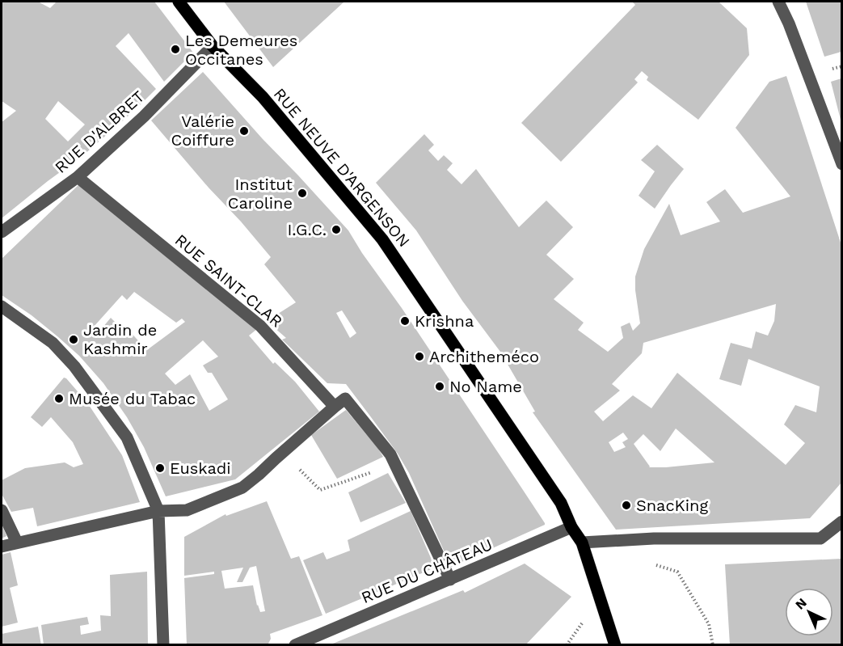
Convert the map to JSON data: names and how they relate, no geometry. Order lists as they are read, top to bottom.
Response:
{
  "streets": {
    "main road": ["RUE NEUVE D'ARGENSON"],
    "street": ["RUE D'ALBRET", "RUE SAINT-CLAR", "RUE DU CHÂTEAU"]
  },
  "crossings": [
    ["RUE D'ALBRET", "RUE NEUVE D'ARGENSON"],
    ["RUE D'ALBRET", "RUE SAINT-CLAR"],
    ["RUE NEUVE D'ARGENSON", "RUE DU CHÂTEAU"]
  ],
  "places": [
    "Les Demeures Occitanes",
    "Valérie Coiffure",
    "Institut Caroline",
    "I.G.C.",
    "Krishna",
    "Jardin de Kashmir",
    "Architheméco",
    "No Name",
    "Musée du Tabac",
    "Euskadi",
    "SnacKing"
  ],
  "north": "top left"
}
